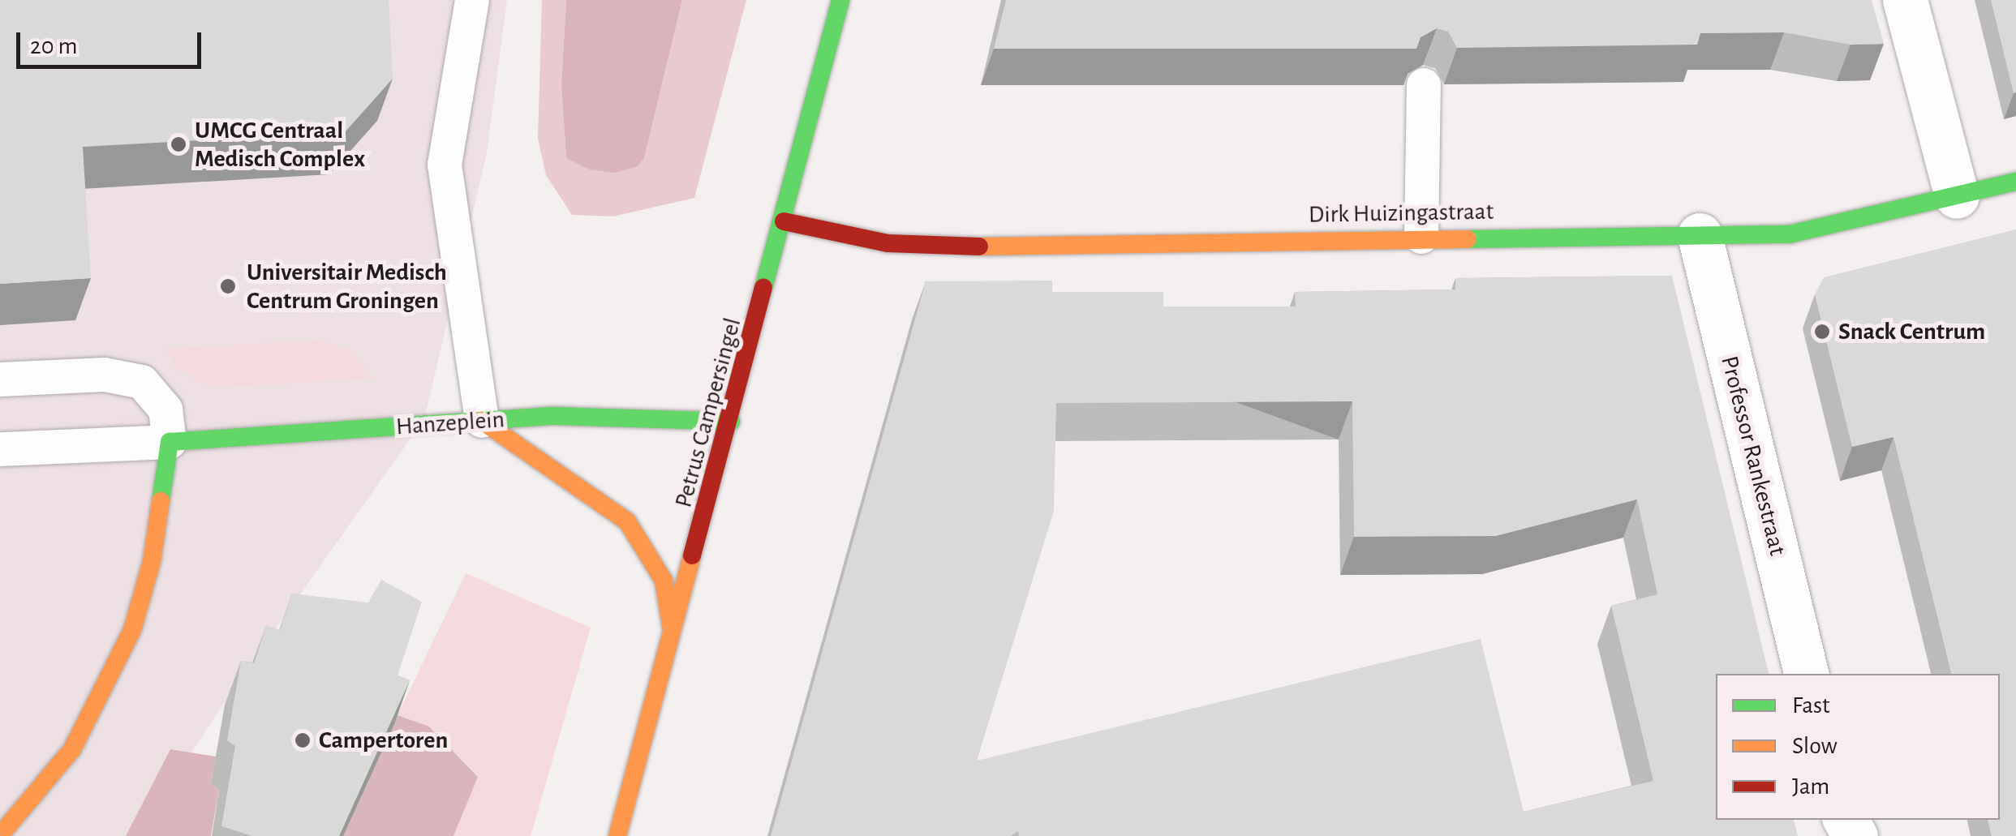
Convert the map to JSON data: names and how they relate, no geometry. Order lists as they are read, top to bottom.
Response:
{
  "streets": {
    "street": [
      "Dirk Huizingastraat",
      "Petrus Campersingel",
      "Hanzeplein",
      "Professor Rankestraat"
    ]
  },
  "crossings": [
    ["Dirk Huizingastraat", "Petrus Campersingel"],
    ["Dirk Huizingastraat", "Professor Rankestraat"],
    ["Petrus Campersingel", "Hanzeplein"]
  ],
  "places": [
    "UMCG Centraal Medisch Complex",
    "Universitair Medisch Centrum Groningen",
    "Snack Centrum",
    "Campertoren"
  ],
  "legend": ["Fast", "Slow", "Jam"],
  "scale_bar": "20 m"
}
